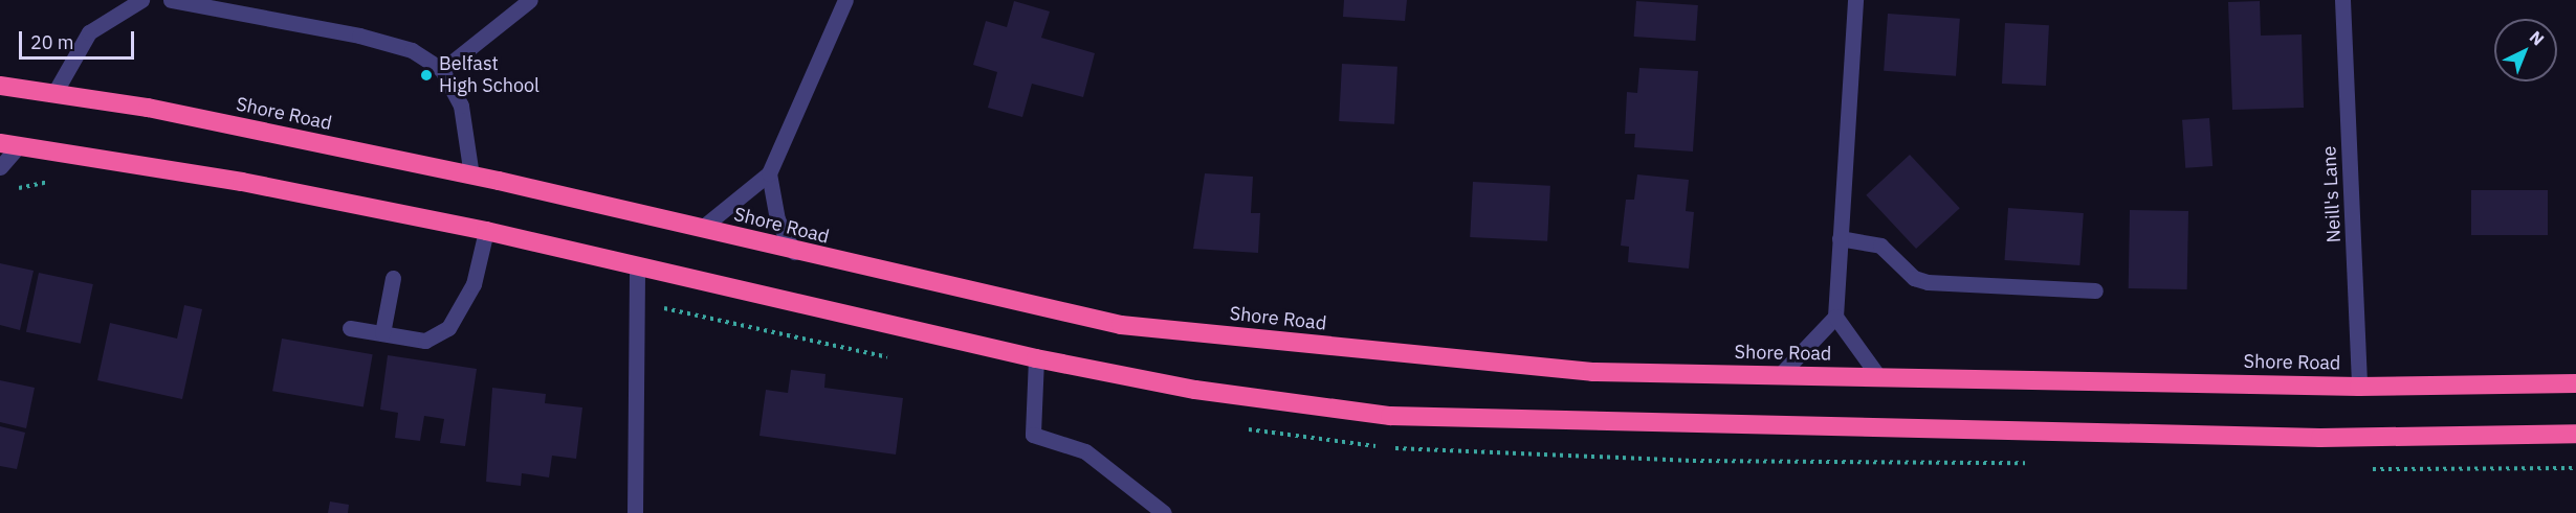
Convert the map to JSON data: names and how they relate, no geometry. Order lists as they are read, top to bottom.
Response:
{
  "streets": {
    "highway": ["Shore Road"],
    "street": ["Neill's Lane"]
  },
  "crossings": [
    ["Shore Road", "Neill's Lane"]
  ],
  "places": ["Belfast High School"],
  "scale_bar": "20 m",
  "north": "top right"
}
